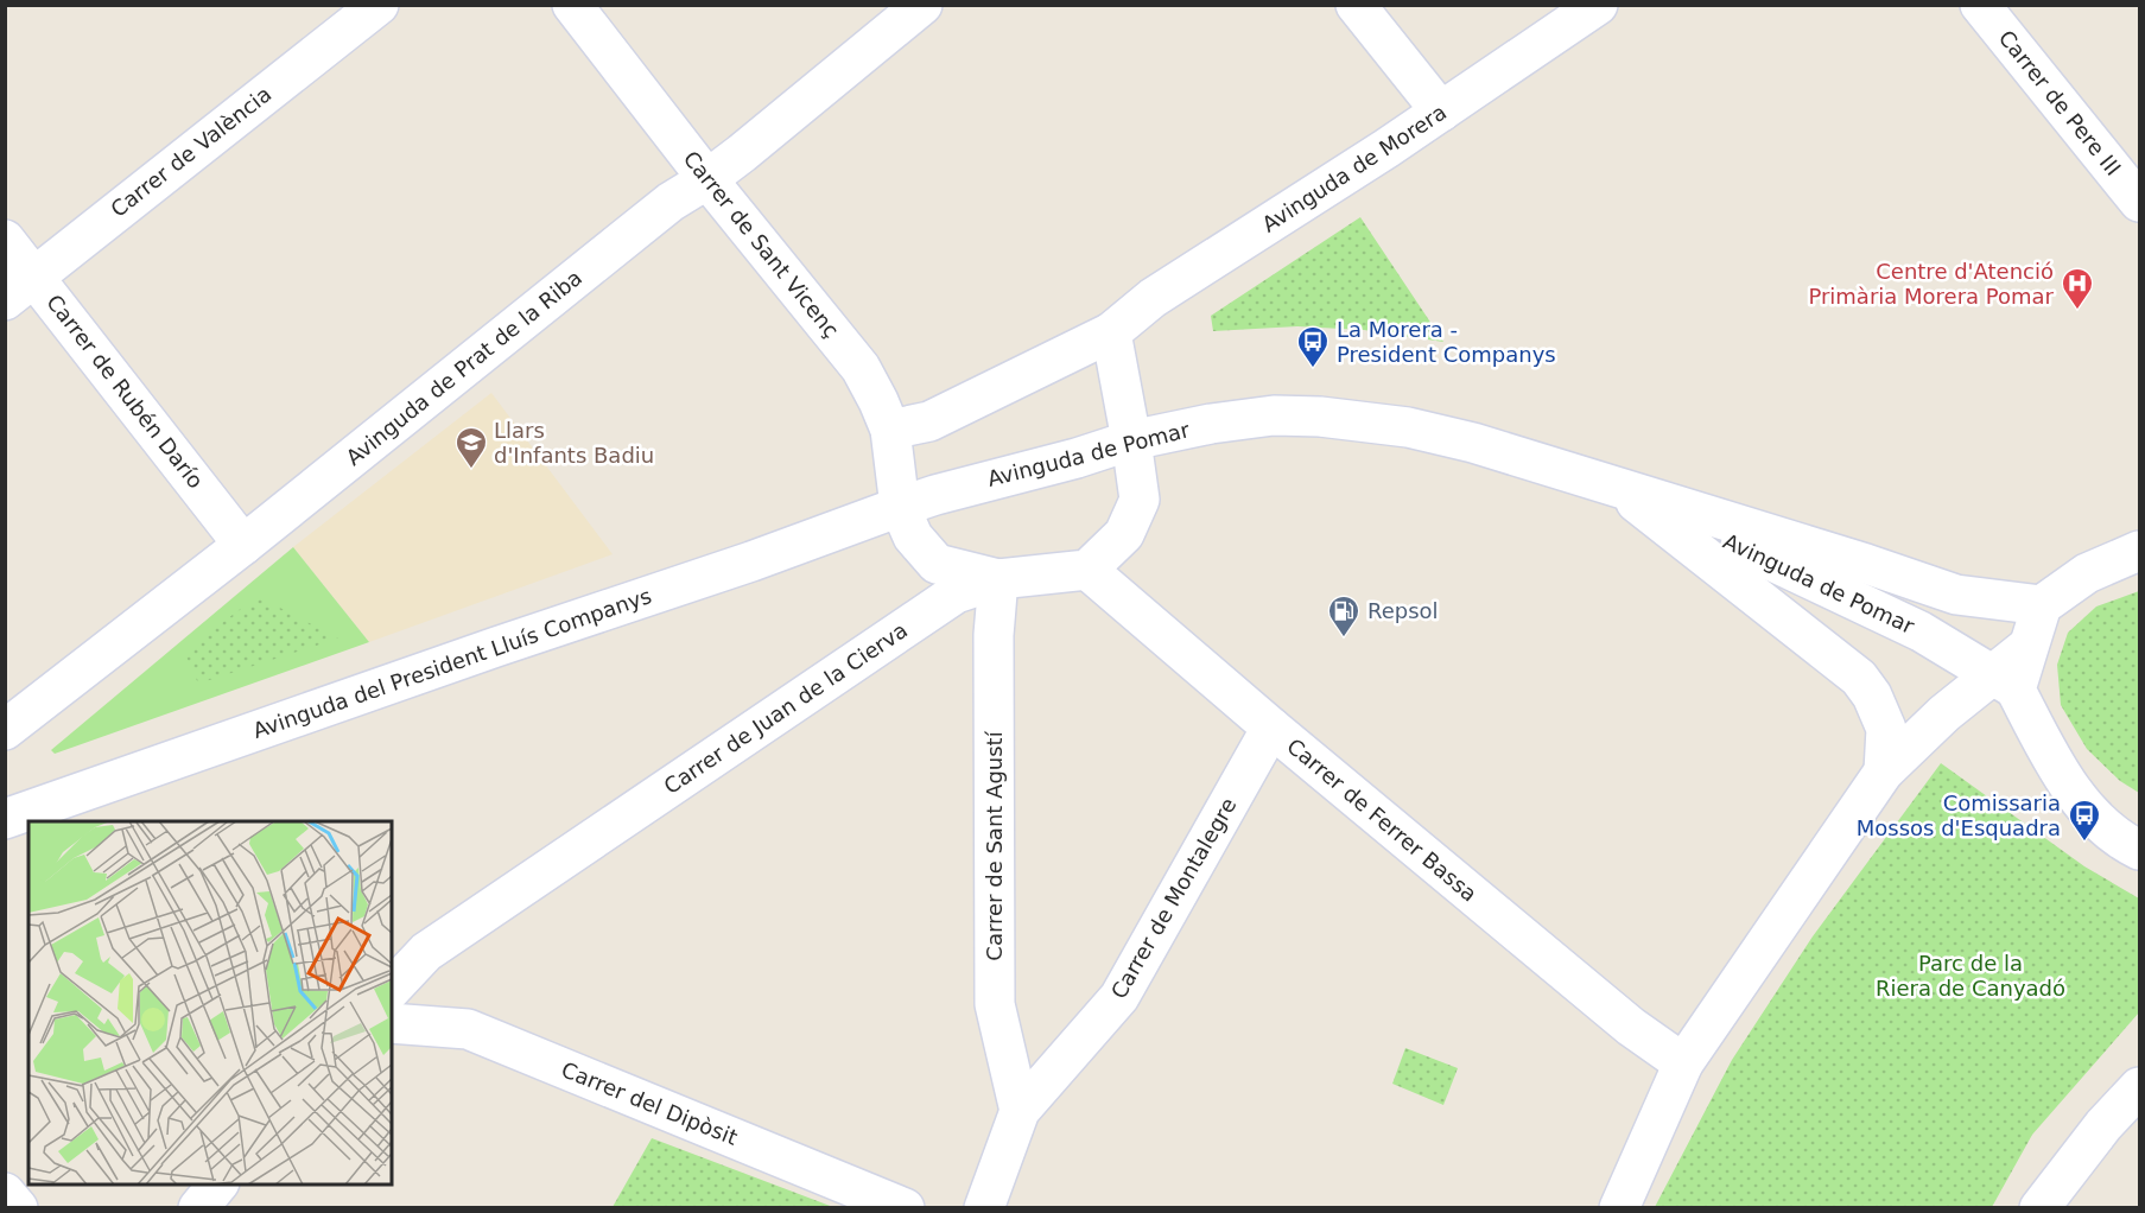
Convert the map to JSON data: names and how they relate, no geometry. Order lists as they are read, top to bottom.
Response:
{
  "streets": {
    "street": [
      "Carrer de Pere III",
      "Carrer de València",
      "Avinguda de Morera",
      "Carrer de Sant Vicenç",
      "Avinguda de Prat de la Riba",
      "Carrer de Rubén Darío",
      "Avinguda de Pomar",
      "Avinguda del President Lluís Companys",
      "Carrer de Juan de la Cierva",
      "Carrer de Ferrer Bassa",
      "Carrer de Sant Agustí",
      "Carrer de Montalegre",
      "Carrer del Dipòsit"
    ]
  },
  "crossings": [
    ["Carrer de València", "Carrer de Rubén Darío"],
    ["Avinguda de Morera", "Carrer de Sant Vicenç"],
    ["Carrer de Sant Vicenç", "Avinguda de Prat de la Riba"],
    ["Carrer de Sant Vicenç", "Avinguda de Pomar"],
    ["Carrer de Sant Vicenç", "Avinguda del President Lluís Companys"],
    ["Avinguda de Prat de la Riba", "Carrer de Rubén Darío"],
    ["Avinguda de Pomar", "Avinguda del President Lluís Companys"],
    ["Carrer de Juan de la Cierva", "Carrer de Ferrer Bassa"],
    ["Carrer de Juan de la Cierva", "Carrer de Sant Agustí"],
    ["Carrer de Ferrer Bassa", "Carrer de Montalegre"],
    ["Carrer de Sant Agustí", "Carrer de Montalegre"]
  ],
  "parks": ["Parc de la Riera de Canyadó"],
  "places": {
    "hospital": ["Centre d'Atenció Primària Morera Pomar"],
    "bus stop": ["La Morera - President Companys", "Comissaria Mossos d'Esquadra"],
    "school or university": ["Llars d'Infants Badiu"],
    "fuel station": ["Repsol"]
  }
}
